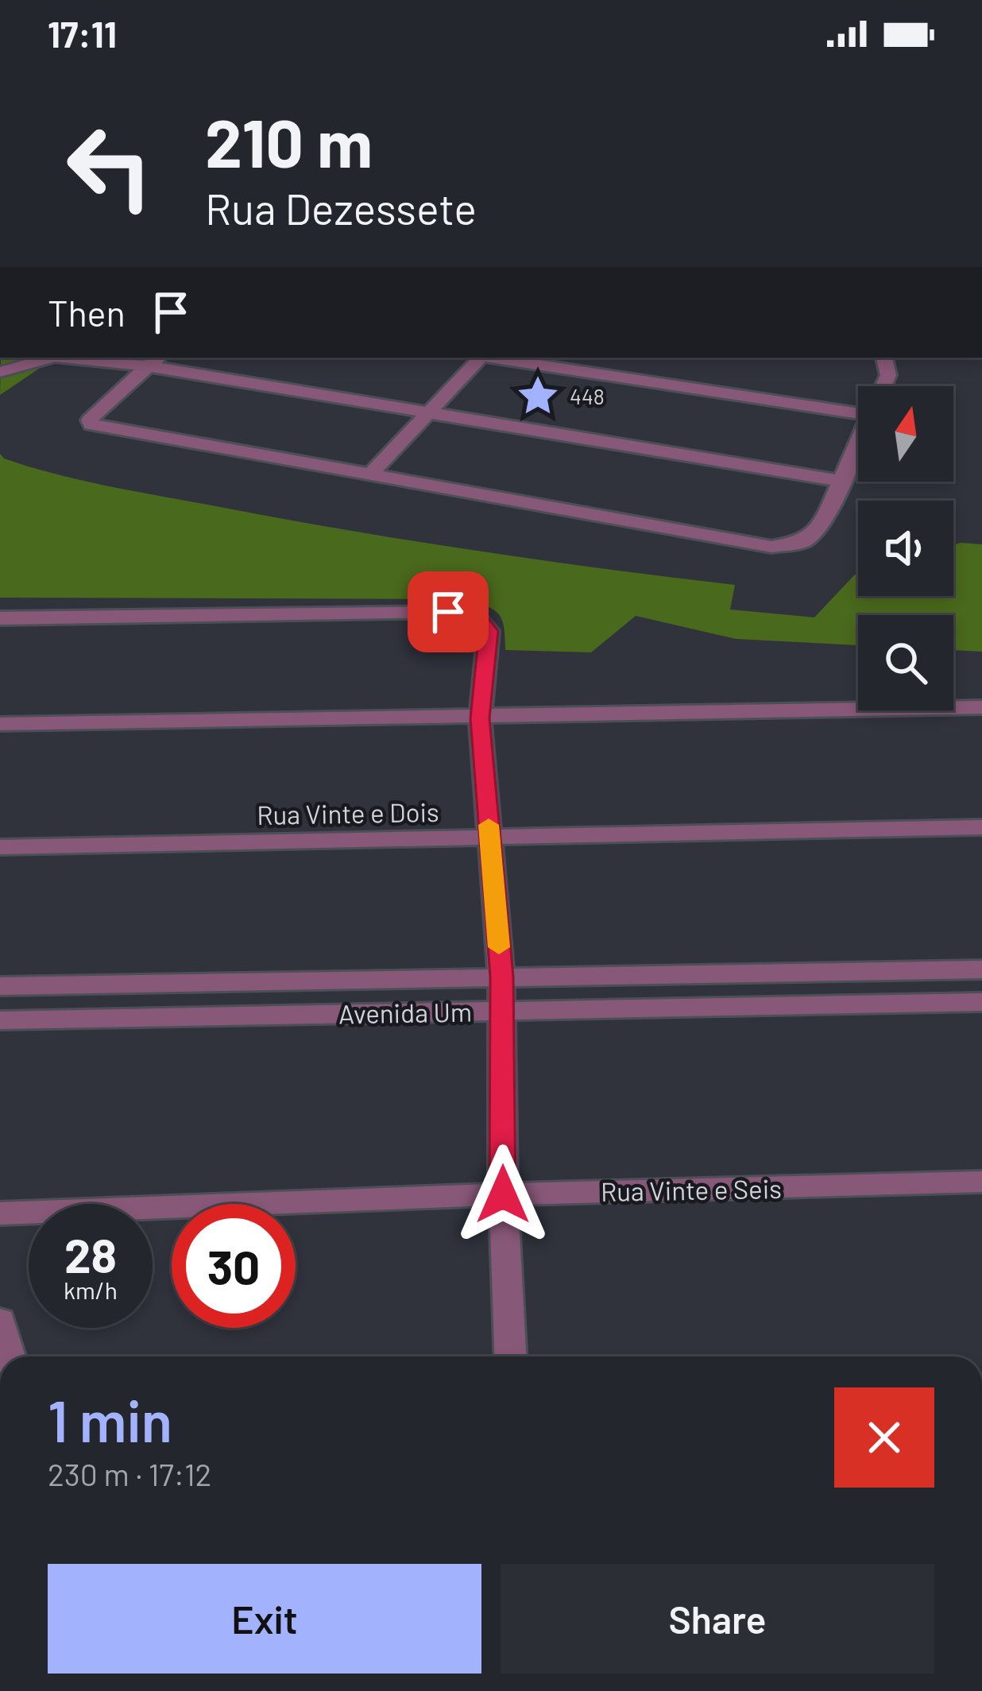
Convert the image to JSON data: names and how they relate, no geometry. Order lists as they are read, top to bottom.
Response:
{
  "streets": {
    "street": ["Rua Vinte e Dois", "Avenida Um", "Rua Vinte e Seis"]
  },
  "places": {
    "place": ["448"]
  },
  "north": "top",
  "page": {
    "status": "17:11",
    "turn": ["210 m", "Rua Dezessete"],
    "then": "Then",
    "speed": "28 km/h",
    "limit": "30",
    "heading": ["1 min", "230 m · 17:12"],
    "buttons": ["Exit", "Share"]
  }
}
